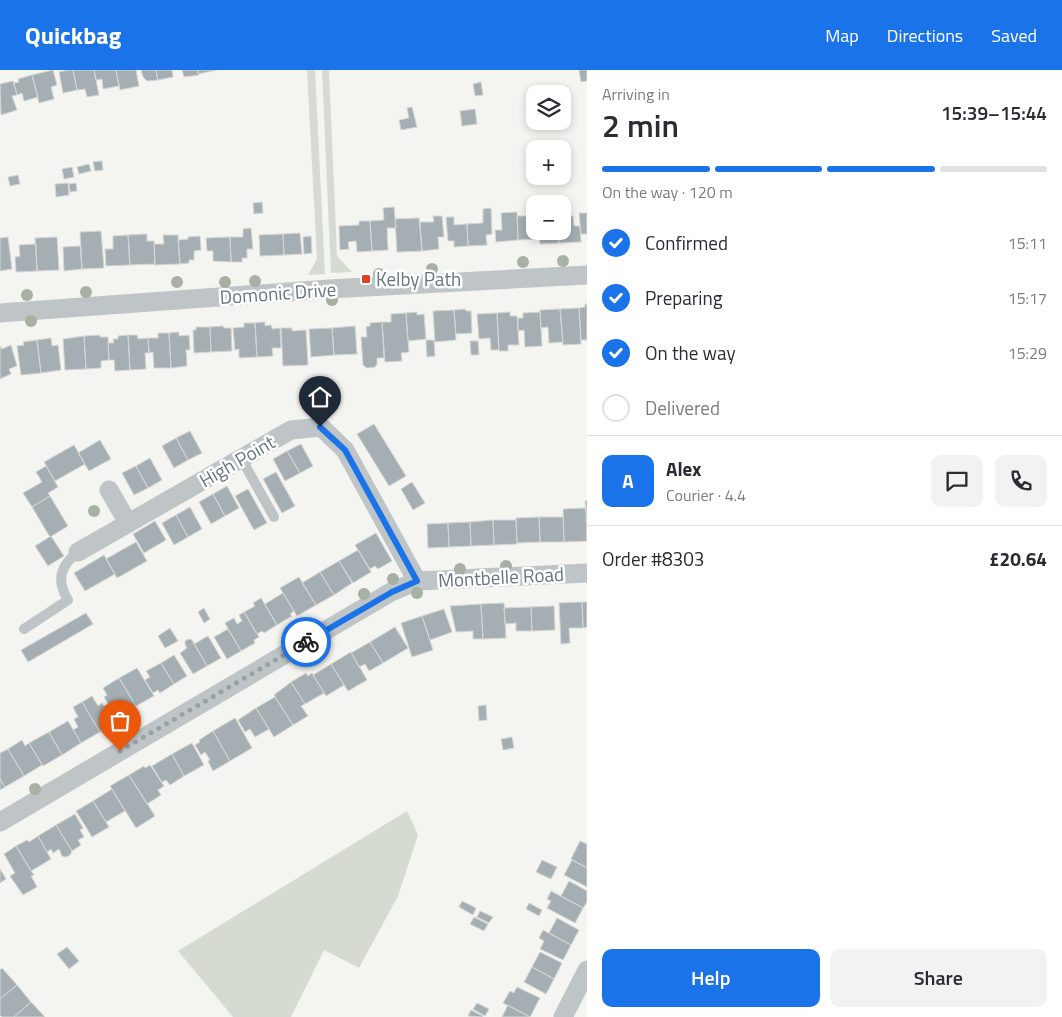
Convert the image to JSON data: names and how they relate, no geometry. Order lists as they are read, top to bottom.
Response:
{
  "streets": {
    "street": ["Domonic Drive", "High Point", "Montbelle Road"]
  },
  "crossings": [
    ["High Point", "Montbelle Road"]
  ],
  "places": {
    "transit": ["Kelby Path"]
  },
  "page": {
    "header": "Quickbag",
    "nav": ["Map", "Directions", "Saved"],
    "heading": ["2 min", "Arriving in", "15:39–15:44"],
    "panel": [
      "Alex",
      "Courier · 4.4",
      "Order #8303",
      "£20.64"
    ],
    "map_buttons": ["+", "−"],
    "bar": "On the way · 120 m",
    "list": [
      ["Confirmed", "15:11"],
      ["Preparing", "15:17"],
      ["On the way", "15:29"],
      "Delivered"
    ],
    "round": "A",
    "buttons": ["Help", "Share"]
  }
}
